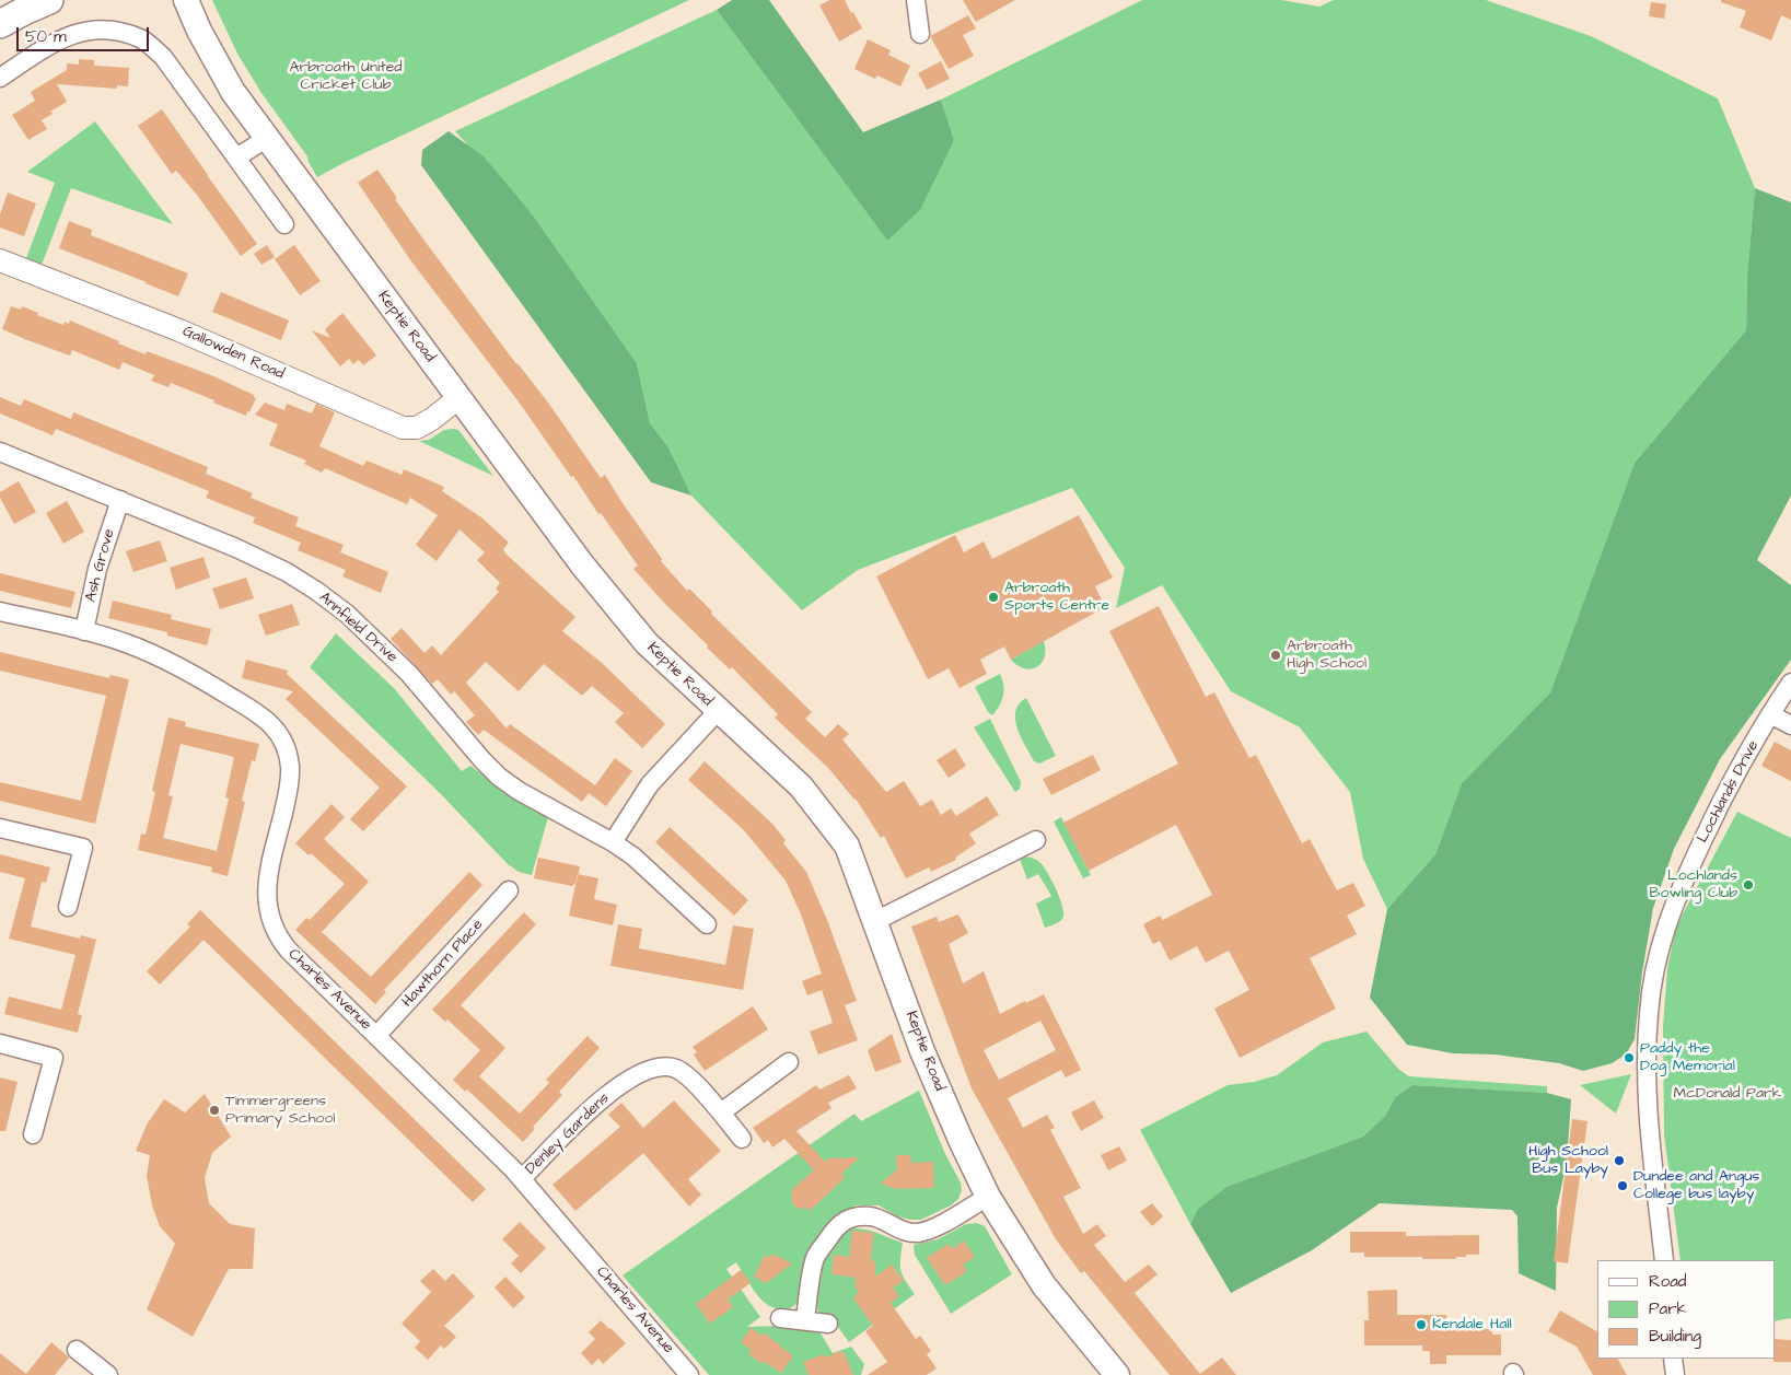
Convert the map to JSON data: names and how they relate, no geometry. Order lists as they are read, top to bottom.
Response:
{
  "streets": {
    "main road": ["Keptie Road"],
    "street": [
      "Gallowden Road",
      "Ash Grove",
      "Annfield Drive",
      "Lochlands Drive",
      "Hawthorn Place",
      "Charles Avenue",
      "Denley Gardens"
    ]
  },
  "crossings": [
    ["Keptie Road", "Gallowden Road"],
    ["Ash Grove", "Annfield Drive"],
    ["Ash Grove", "Charles Avenue"],
    ["Hawthorn Place", "Charles Avenue"],
    ["Charles Avenue", "Denley Gardens"]
  ],
  "parks": ["Arbroath United Cricket Club", "McDonald Park"],
  "places": [
    "Arbroath Sports Centre",
    "Arbroath High School",
    "Lochlands Bowling Club",
    "Paddy the Dog Memorial",
    "Timmergreens Primary School",
    "High School Bus Layby",
    "Dundee and Angus College bus layby",
    "Kendale Hall"
  ],
  "legend": ["Road", "Park", "Building"],
  "scale_bar": "50 m"
}
